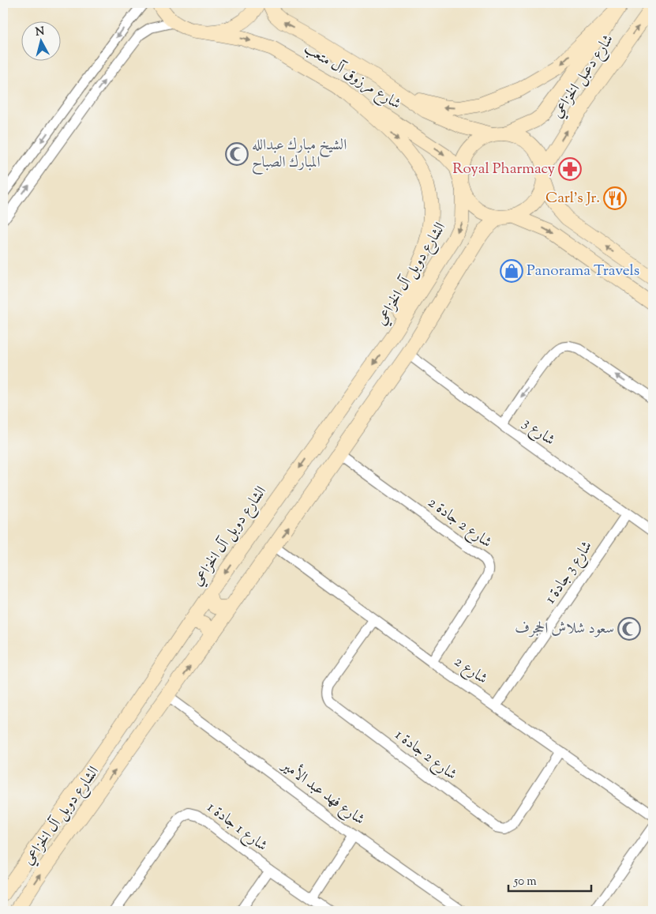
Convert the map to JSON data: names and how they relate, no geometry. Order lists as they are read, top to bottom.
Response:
{
  "streets": {
    "main road": ["شارع مرزوق آل متعب", "شارع دعبل الخزاعي", "الشارع دوبل آل الخزاعي"],
    "street": [
      "شارع 3",
      "شارع 2 جادة 2",
      "شارع 3 جادة 1",
      "شارع 2",
      "شارع 2 جادة 1",
      "شارع فهد عبد الأمير",
      "شارع 1 جادة 1"
    ]
  },
  "crossings": [
    ["شارع مرزوق آل متعب", "شارع دعبل الخزاعي"],
    ["شارع مرزوق آل متعب", "الشارع دوبل آل الخزاعي"],
    ["شارع دعبل الخزاعي", "الشارع دوبل آل الخزاعي"],
    ["الشارع دوبل آل الخزاعي", "شارع 3"],
    ["الشارع دوبل آل الخزاعي", "شارع 2 جادة 2"],
    ["الشارع دوبل آل الخزاعي", "شارع 2"],
    ["الشارع دوبل آل الخزاعي", "شارع فهد عبد الأمير"],
    ["شارع 3", "شارع 3 جادة 1"],
    ["شارع 2 جادة 2", "شارع 2"],
    ["شارع 3 جادة 1", "شارع 2"],
    ["شارع 2", "شارع 2 جادة 1"]
  ],
  "places": {
    "mosque": ["الشيخ مبارك عبدالله المبارك الصباح", "سعود شلاش الحجرف"],
    "pharmacy": ["Royal Pharmacy"],
    "restaurant": ["Carl's Jr."],
    "shop": ["Panorama Travels"]
  },
  "scale_bar": "50 m",
  "north": "top"
}
